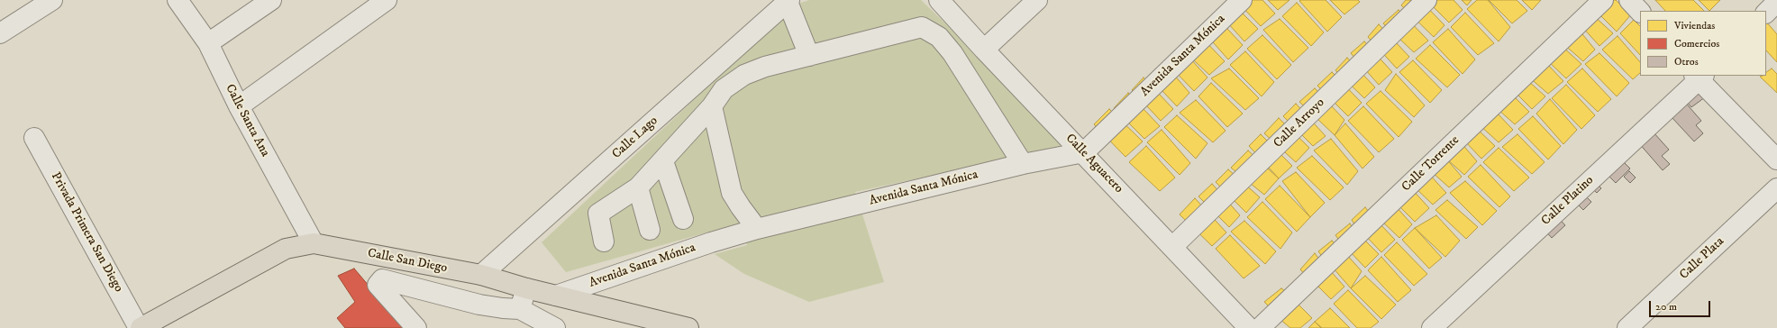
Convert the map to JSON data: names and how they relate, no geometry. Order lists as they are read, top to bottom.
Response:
{
  "streets": {
    "main road": ["Calle San Diego"],
    "street": [
      "Avenida Santa Mónica",
      "Calle Santa Ana",
      "Calle Arroyo",
      "Calle Lago",
      "Calle Aguacero",
      "Calle Torrente",
      "Calle Platino",
      "Privada Primera San Diego",
      "Calle Plata"
    ]
  },
  "crossings": [
    ["Avenida Santa Mónica", "Calle Aguacero"],
    ["Avenida Santa Mónica", "Calle San Diego"],
    ["Calle Santa Ana", "Calle San Diego"],
    ["Calle Arroyo", "Calle Aguacero"],
    ["Calle Lago", "Calle San Diego"],
    ["Privada Primera San Diego", "Calle San Diego"]
  ],
  "legend": ["Viviendas", "Comercios", "Otros"],
  "scale_bar": "20 m"
}
